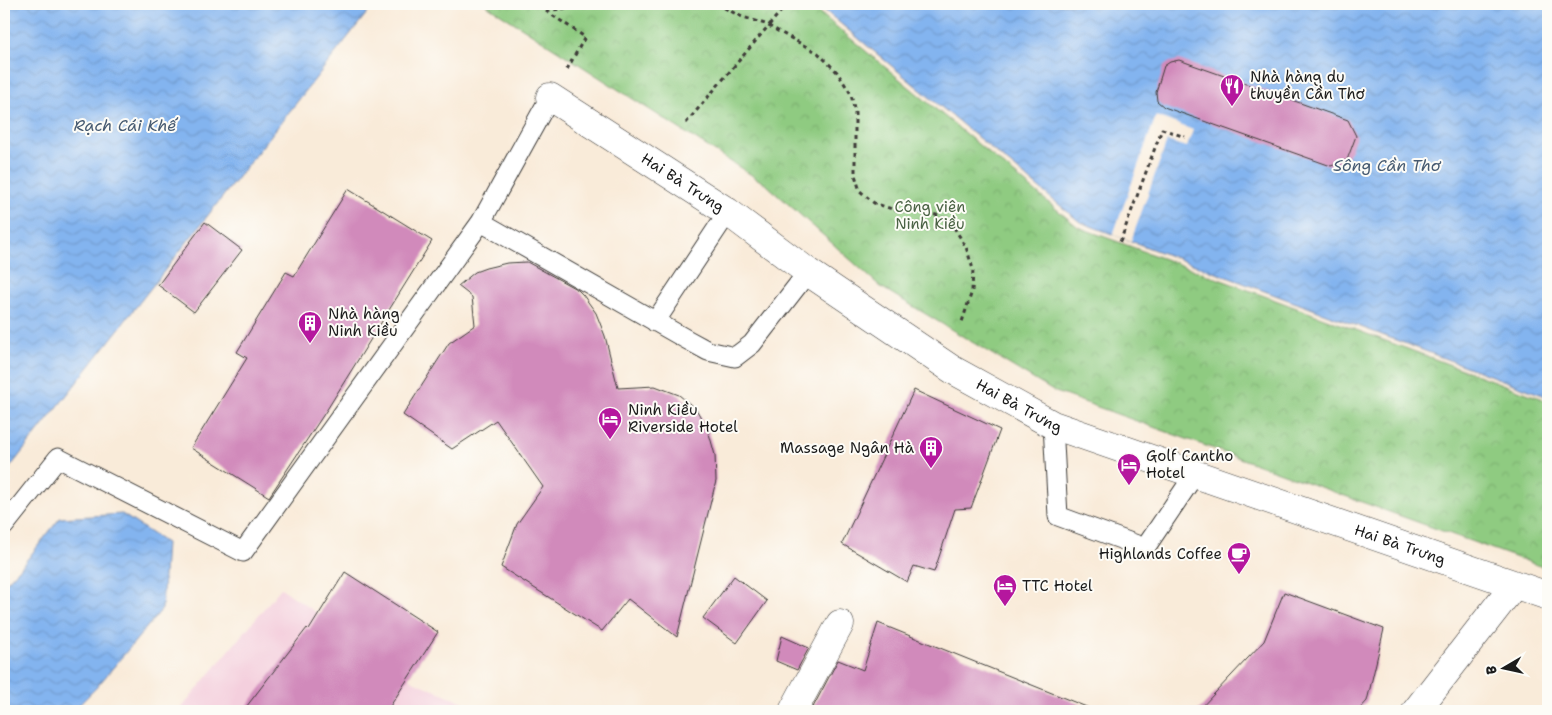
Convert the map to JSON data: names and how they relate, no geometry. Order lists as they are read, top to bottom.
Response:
{
  "streets": {
    "street": ["Hai Bà Trưng"]
  },
  "water": ["Rạch Cái Khế", "Sông Cần Thơ"],
  "parks": ["Công viên Ninh Kiều"],
  "places": {
    "restaurant": ["Nhà hàng du thuyền Cần Thơ"],
    "building": ["Nhà hàng Ninh Kiều", "Massage Ngân Hà"],
    "hotel": ["Ninh Kiều Riverside Hotel", "Golf Cantho Hotel", "TTC Hotel"],
    "cafe": ["Highlands Coffee"]
  },
  "north": "left"
}
